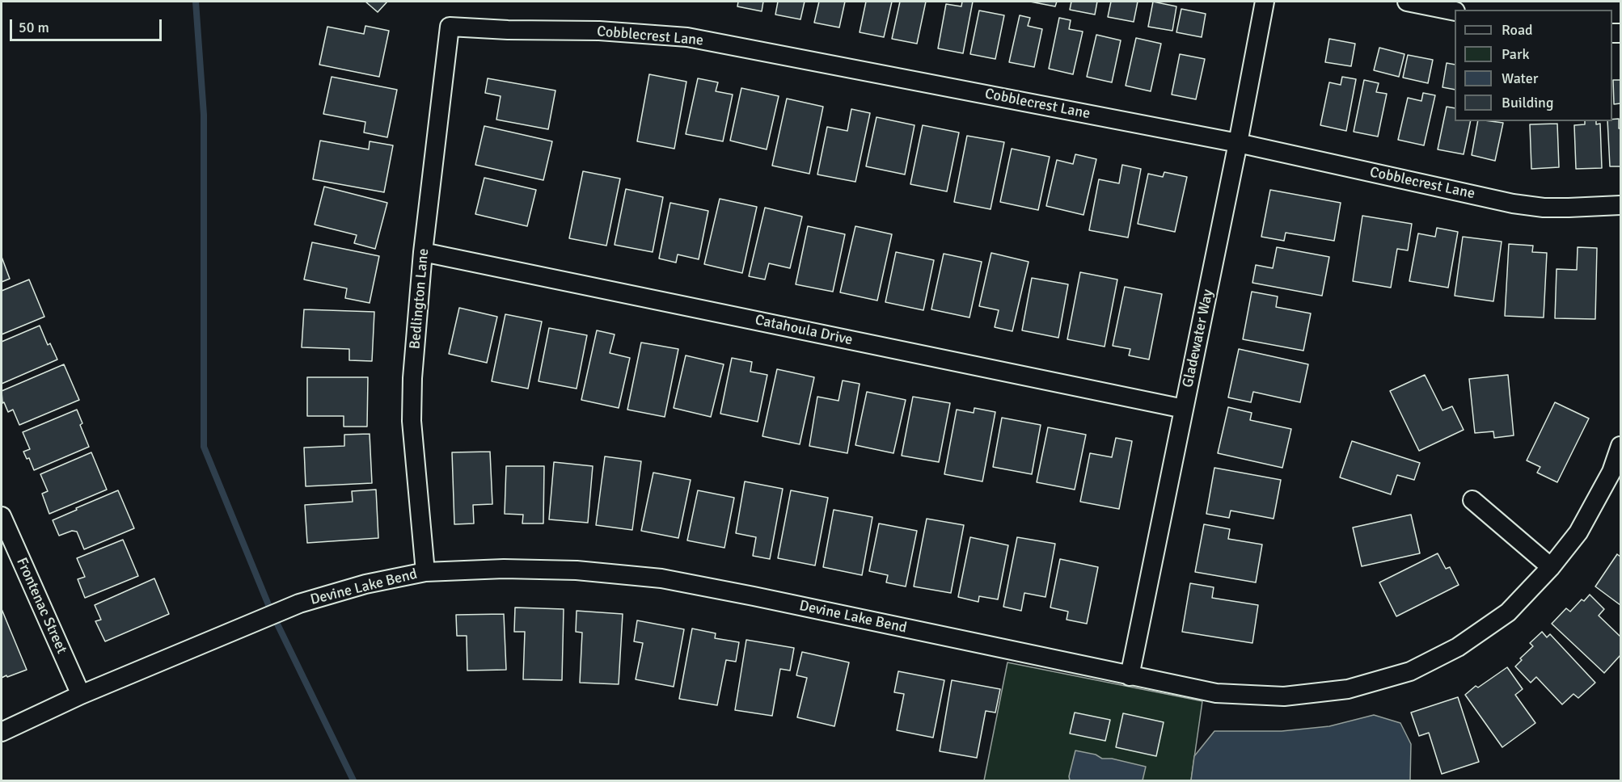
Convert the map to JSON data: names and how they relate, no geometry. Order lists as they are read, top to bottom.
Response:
{
  "streets": {
    "street": [
      "Cobblecrest Lane",
      "Bedlington Lane",
      "Catahoula Drive",
      "Gladewater Way",
      "Devine Lake Bend",
      "Frontenac Street"
    ]
  },
  "crossings": [
    ["Cobblecrest Lane", "Bedlington Lane"],
    ["Cobblecrest Lane", "Gladewater Way"],
    ["Bedlington Lane", "Catahoula Drive"],
    ["Bedlington Lane", "Devine Lake Bend"],
    ["Catahoula Drive", "Gladewater Way"],
    ["Gladewater Way", "Devine Lake Bend"],
    ["Devine Lake Bend", "Frontenac Street"]
  ],
  "legend": [
    "Road",
    "Park",
    "Water",
    "Building"
  ],
  "scale_bar": "50 m"
}
